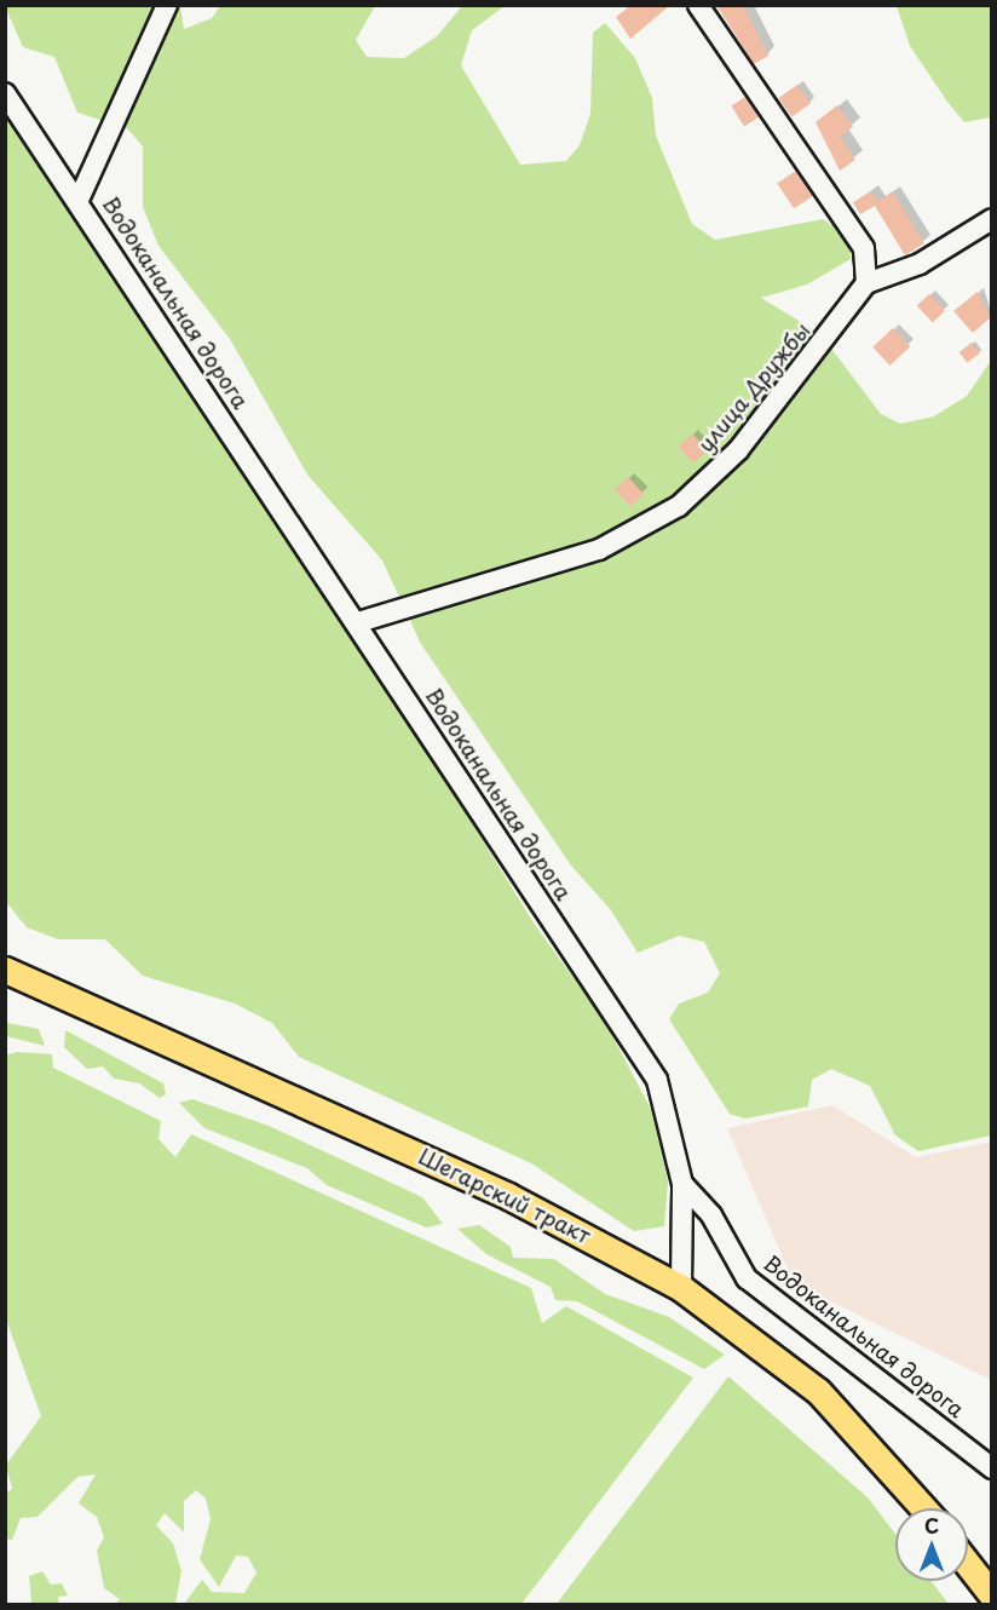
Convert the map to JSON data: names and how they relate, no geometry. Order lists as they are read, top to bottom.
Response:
{
  "streets": {
    "main road": ["Шегарский тракт"],
    "street": ["Водоканальная дорога", "улица Дружбы"]
  },
  "crossings": [
    ["Водоканальная дорога", "улица Дружбы"]
  ],
  "north": "top"
}
